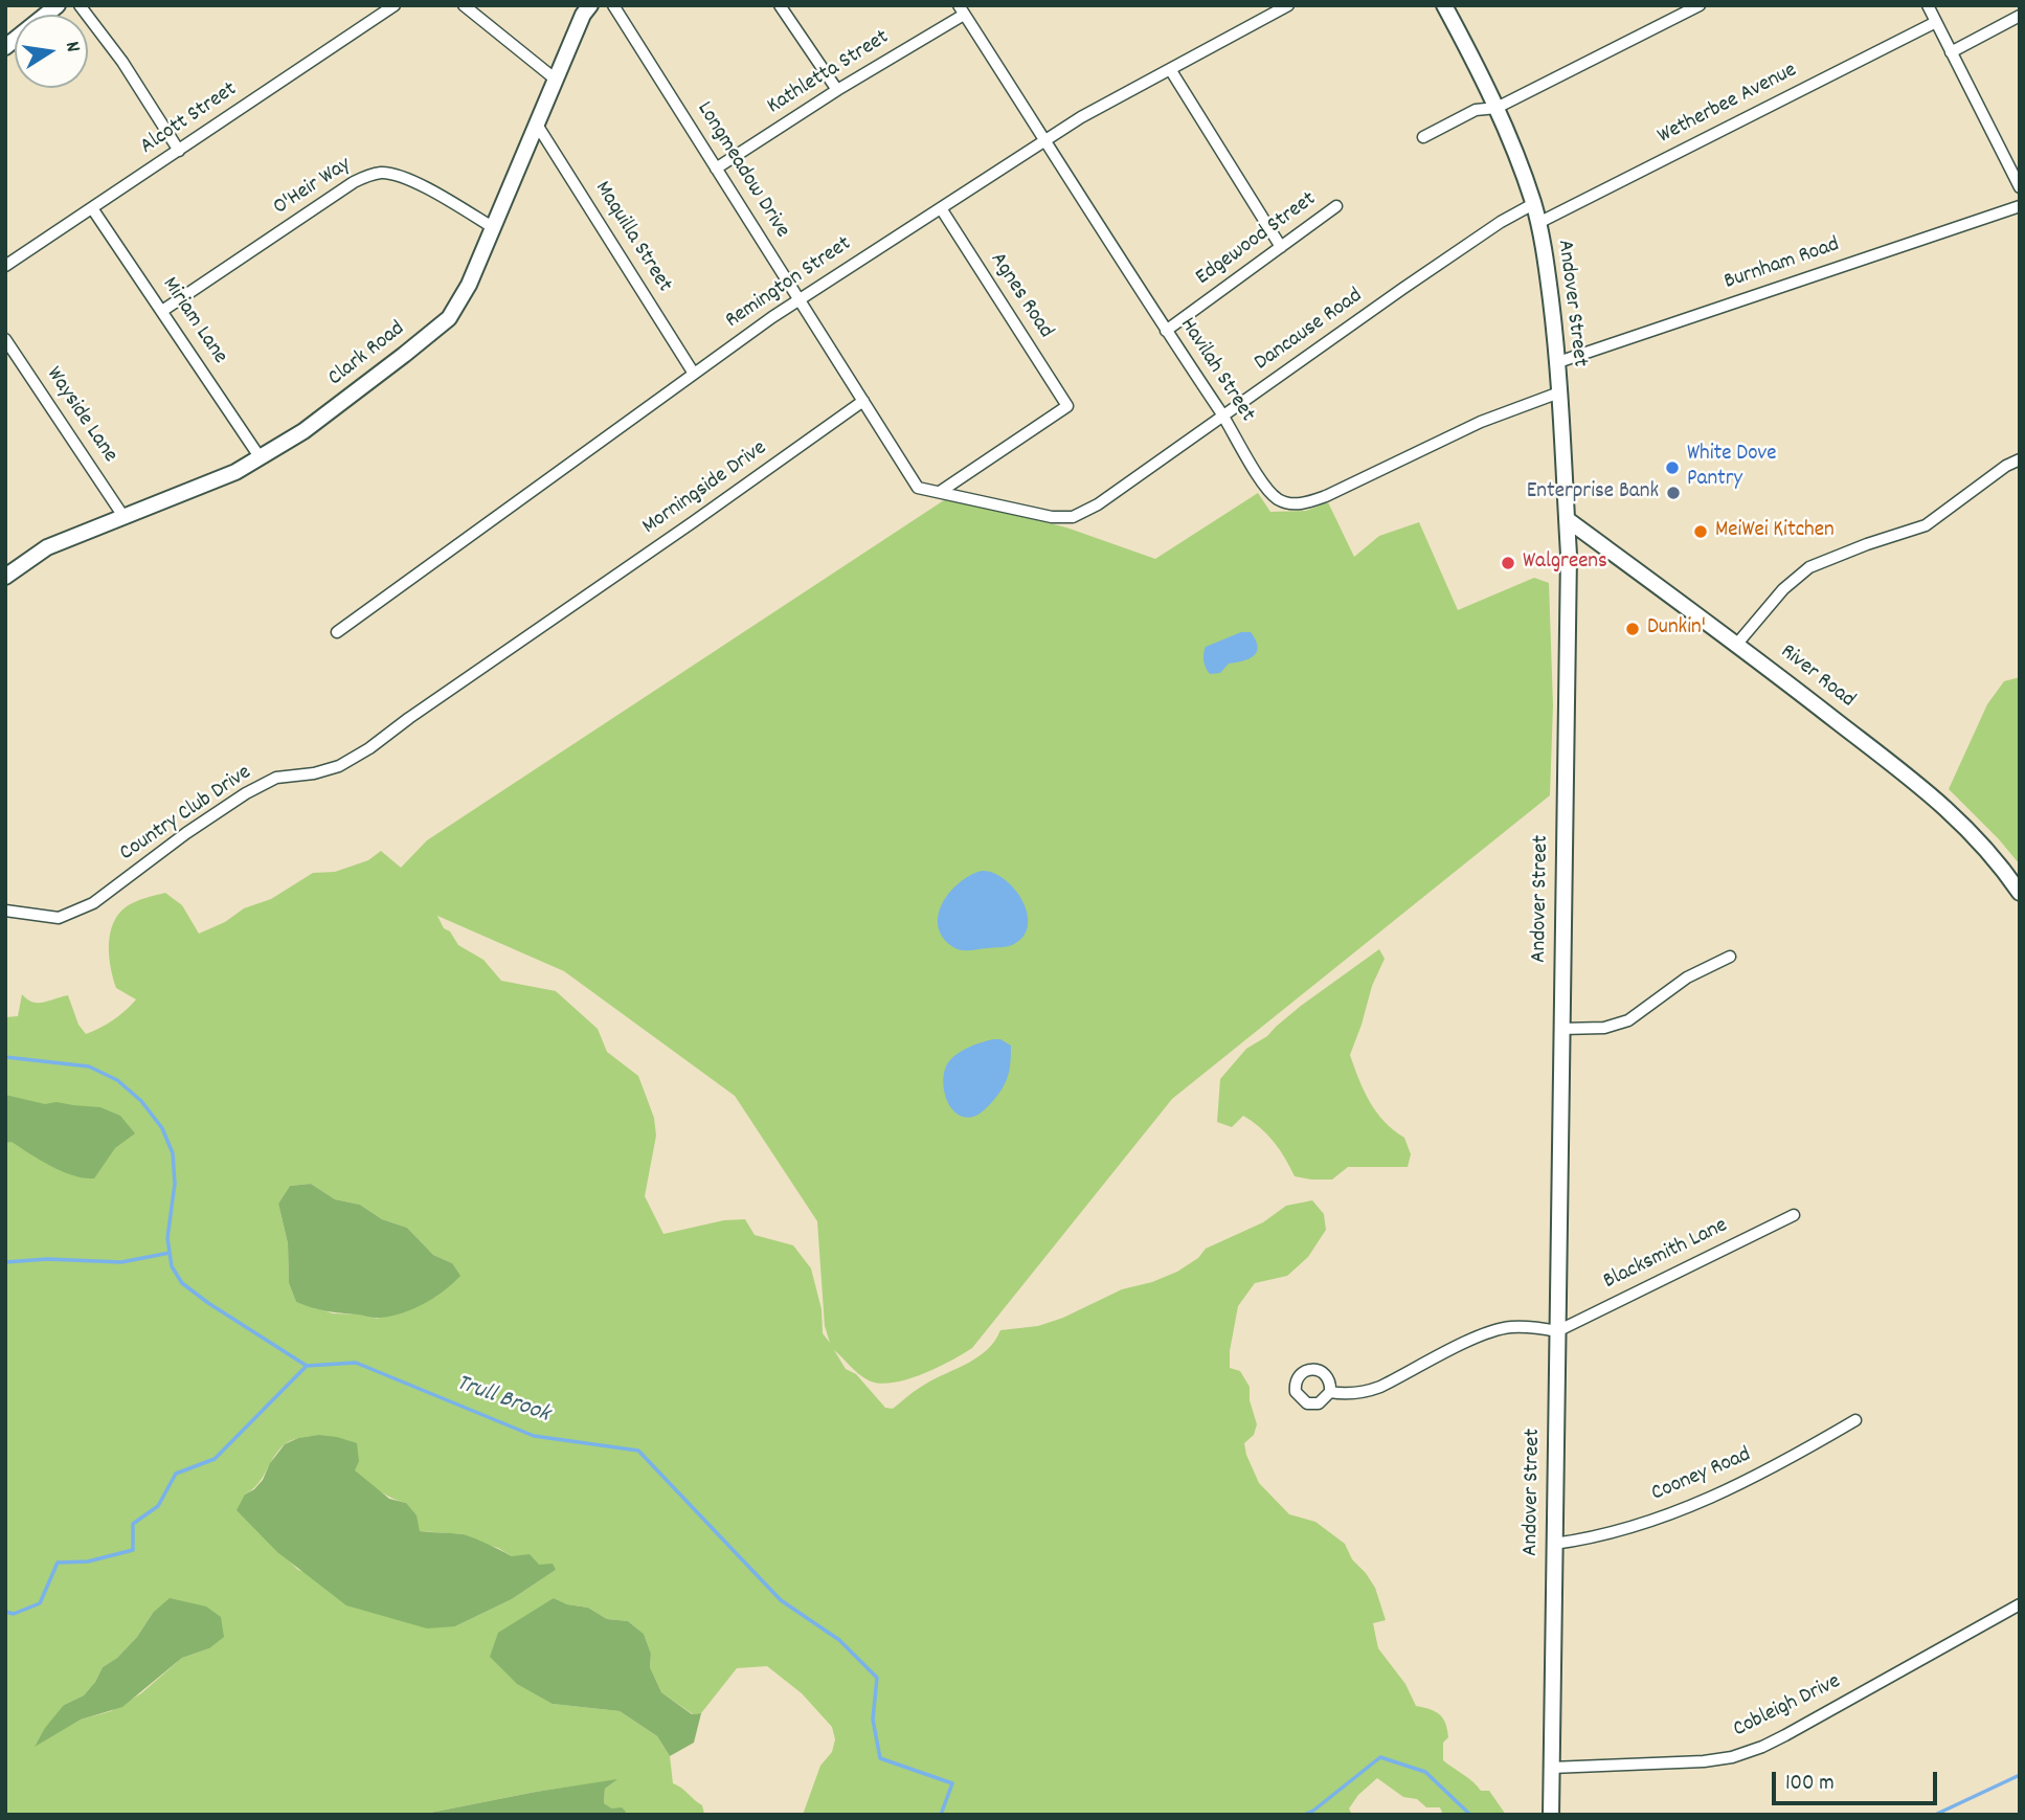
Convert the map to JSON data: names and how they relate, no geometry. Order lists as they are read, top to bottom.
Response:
{
  "streets": {
    "main road": ["Andover Street", "Clark Road", "River Road"],
    "street": [
      "Kathletta Street",
      "Wetherbee Avenue",
      "Alcott Street",
      "Longmeadow Drive",
      "O'Heir Way",
      "Maquilla Street",
      "Edgewood Street",
      "Burnham Road",
      "Remington Street",
      "Agnes Road",
      "Miriam Lane",
      "Dancause Road",
      "Havilah Street",
      "Wayside Lane",
      "Morningside Drive",
      "Country Club Drive",
      "Blacksmith Lane",
      "Cooney Road",
      "Cobleigh Drive"
    ]
  },
  "crossings": [
    ["Kathletta Street", "Longmeadow Drive"],
    ["Kathletta Street", "Havilah Street"],
    ["Wetherbee Avenue", "Andover Street"],
    ["Alcott Street", "Miriam Lane"],
    ["Longmeadow Drive", "Remington Street"],
    ["Longmeadow Drive", "Agnes Road"],
    ["Longmeadow Drive", "Dancause Road"],
    ["Longmeadow Drive", "Morningside Drive"],
    ["O'Heir Way", "Miriam Lane"],
    ["O'Heir Way", "Clark Road"],
    ["Maquilla Street", "Remington Street"],
    ["Maquilla Street", "Clark Road"],
    ["Edgewood Street", "Havilah Street"],
    ["Burnham Road", "Andover Street"],
    ["Remington Street", "Agnes Road"],
    ["Remington Street", "Havilah Street"],
    ["Andover Street", "Dancause Road"],
    ["Andover Street", "Havilah Street"],
    ["Andover Street", "River Road"],
    ["Andover Street", "Blacksmith Lane"],
    ["Andover Street", "Cooney Road"],
    ["Andover Street", "Cobleigh Drive"],
    ["Miriam Lane", "Clark Road"],
    ["Dancause Road", "Havilah Street"],
    ["Clark Road", "Wayside Lane"],
    ["Morningside Drive", "Country Club Drive"]
  ],
  "water": ["Trull Brook"],
  "places": [
    "White Dove Pantry",
    "Enterprise Bank",
    "MeiWei Kitchen",
    "Walgreens",
    "Dunkin'"
  ],
  "scale_bar": "100 m",
  "north": "right"
}
